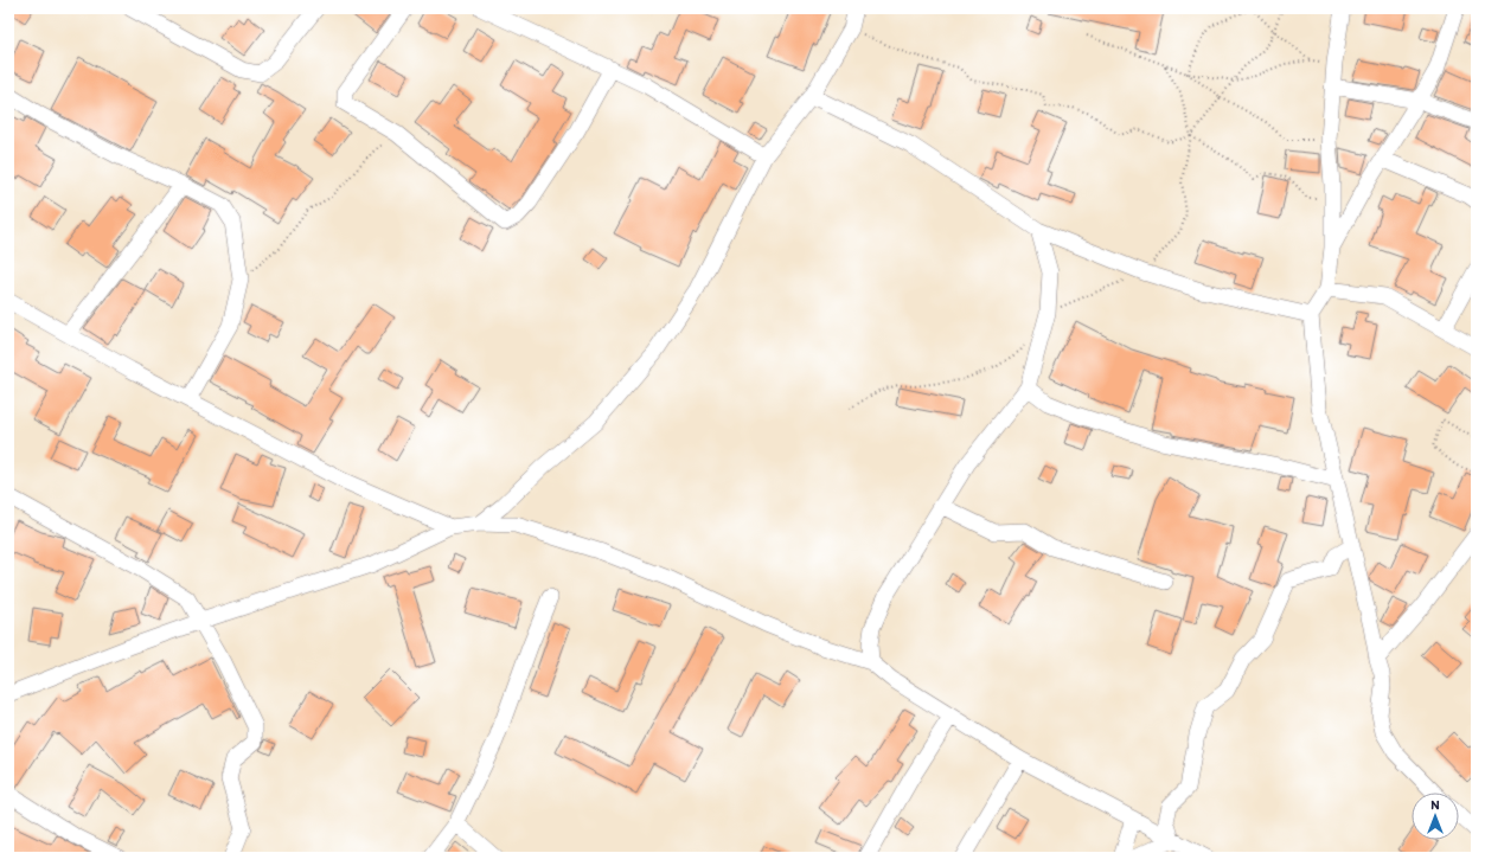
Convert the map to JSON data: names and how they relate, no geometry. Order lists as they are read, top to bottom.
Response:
{
  "north": "top"
}
